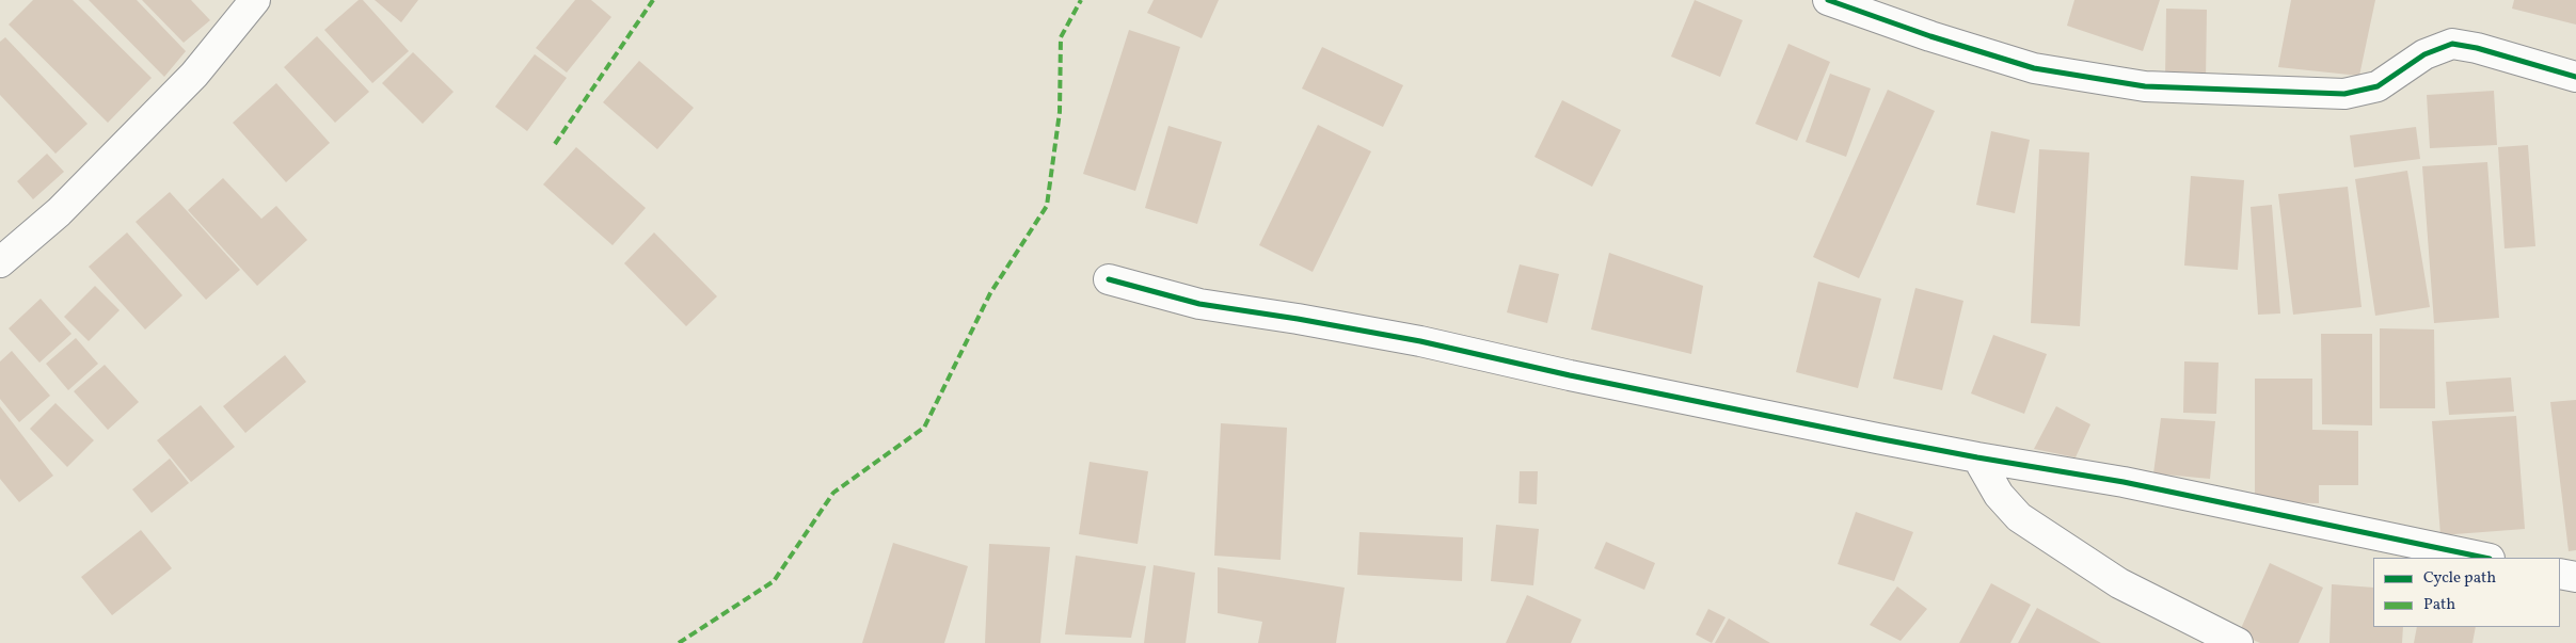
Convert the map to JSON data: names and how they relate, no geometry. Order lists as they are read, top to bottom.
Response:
{
  "legend": ["Cycle path", "Path"]
}
